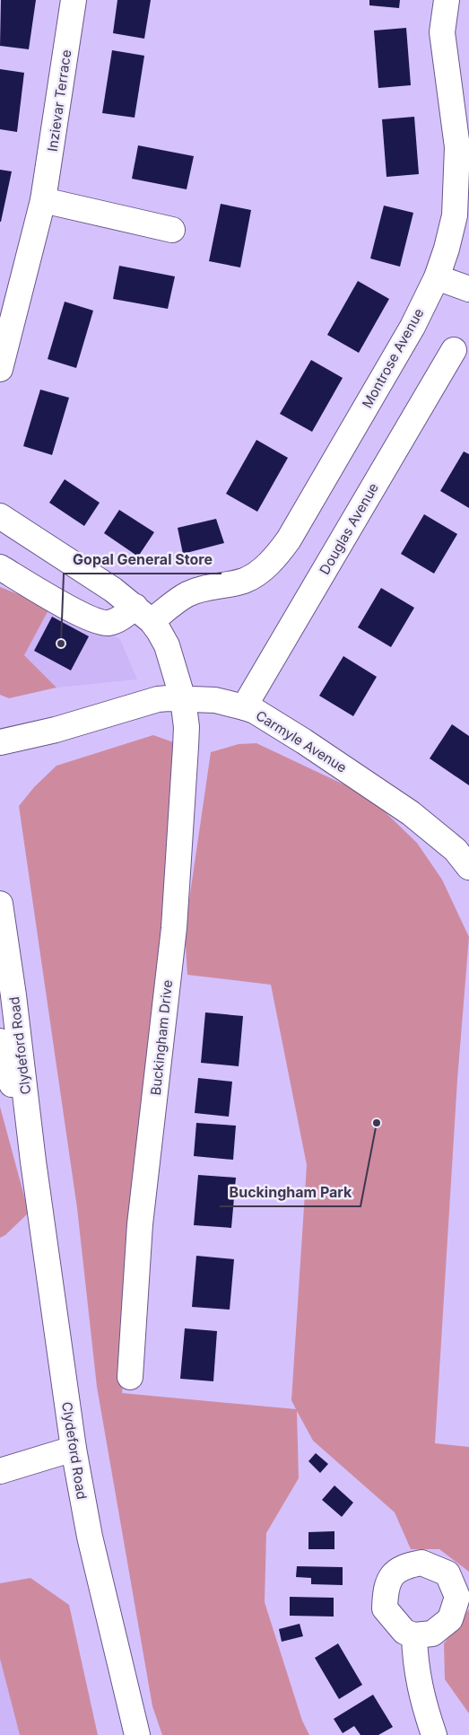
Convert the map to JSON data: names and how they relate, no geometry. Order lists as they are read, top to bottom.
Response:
{
  "streets": {
    "street": [
      "Inzievar Terrace",
      "Montrose Avenue",
      "Douglas Avenue",
      "Carmyle Avenue",
      "Buckingham Drive",
      "Clydeford Road"
    ]
  },
  "crossings": [
    ["Douglas Avenue", "Carmyle Avenue"],
    ["Carmyle Avenue", "Buckingham Drive"]
  ],
  "places": ["Gopal General Store", "Buckingham Park"]
}
